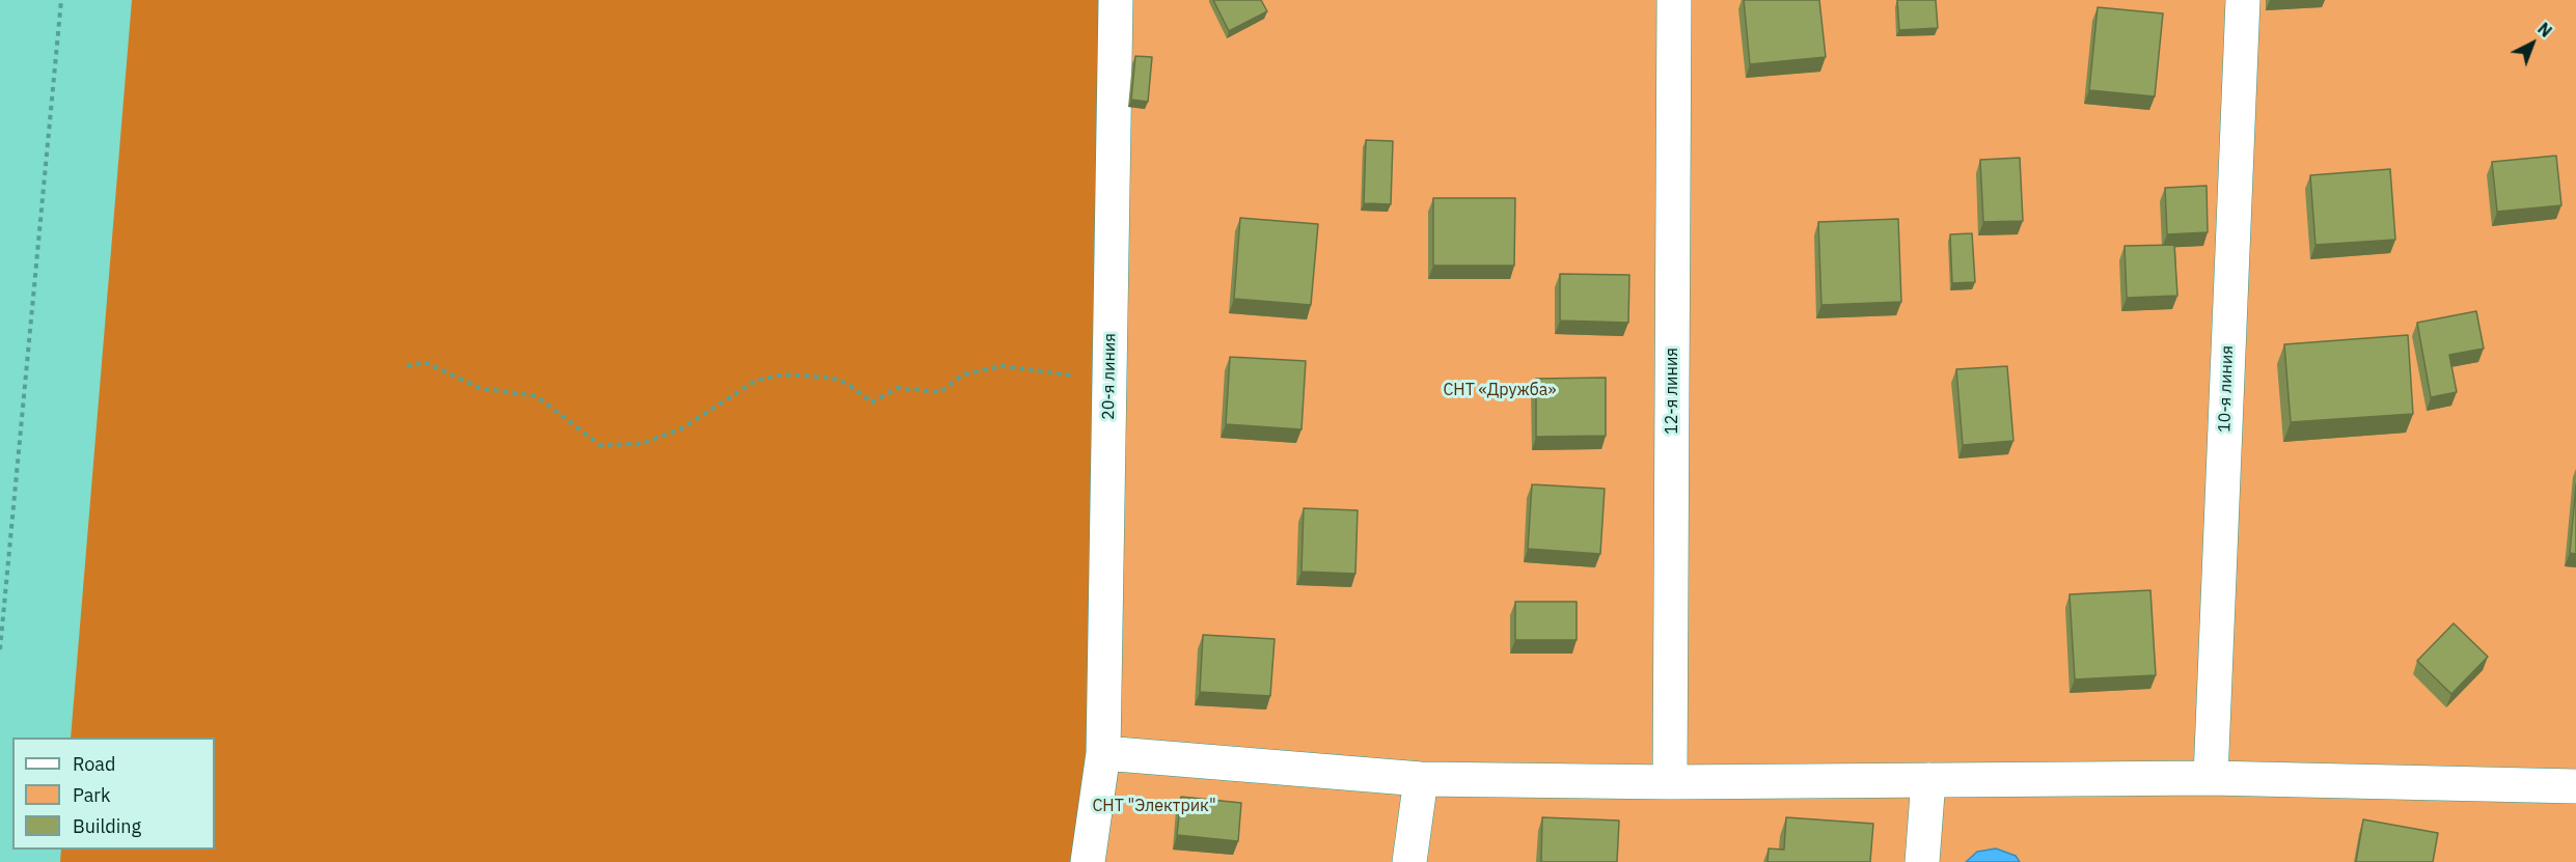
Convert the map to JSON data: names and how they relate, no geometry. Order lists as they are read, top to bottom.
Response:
{
  "streets": {
    "street": ["20-я линия", "10-я линия", "12-я линия"]
  },
  "parks": ["СНТ «Дружба»", "СНТ \"Электрик\""],
  "legend": ["Road", "Park", "Building"],
  "north": "top right"
}
